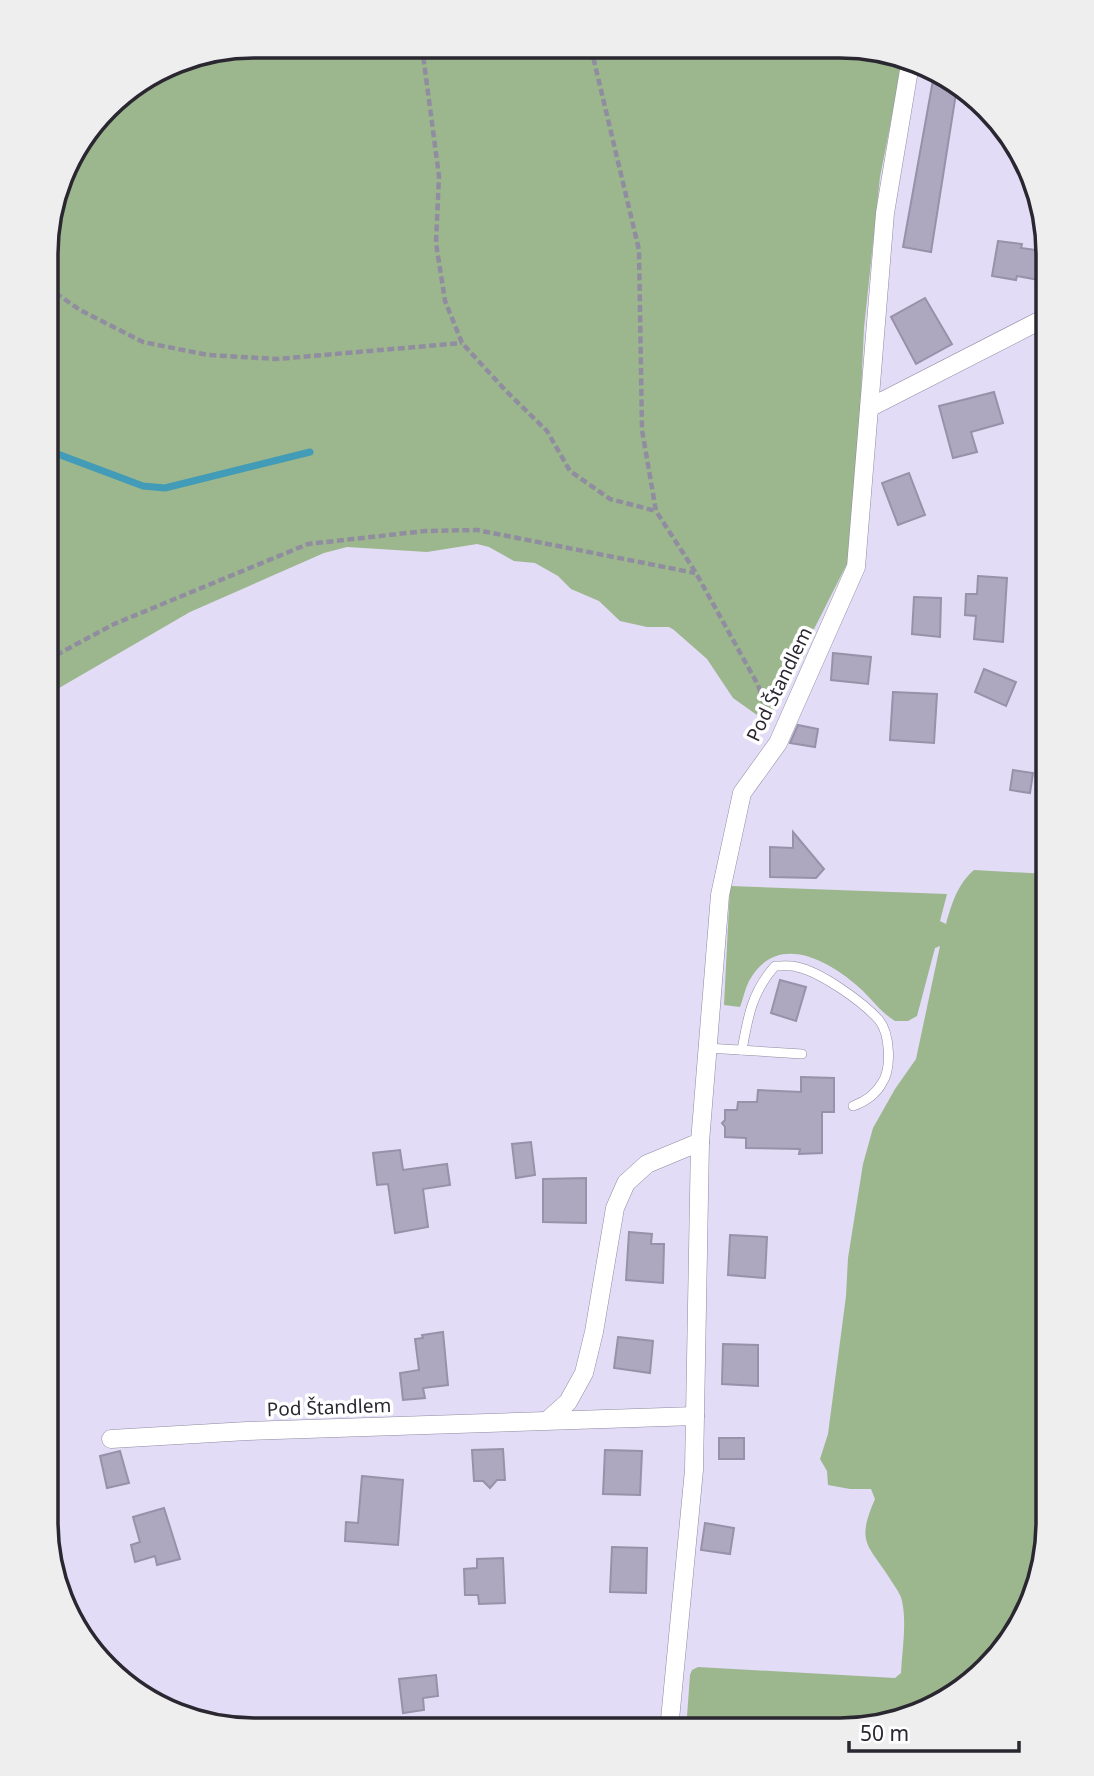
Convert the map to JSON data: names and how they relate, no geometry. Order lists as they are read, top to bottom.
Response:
{
  "streets": {
    "street": ["Pod Štandlem"]
  },
  "scale_bar": "50 m"
}
